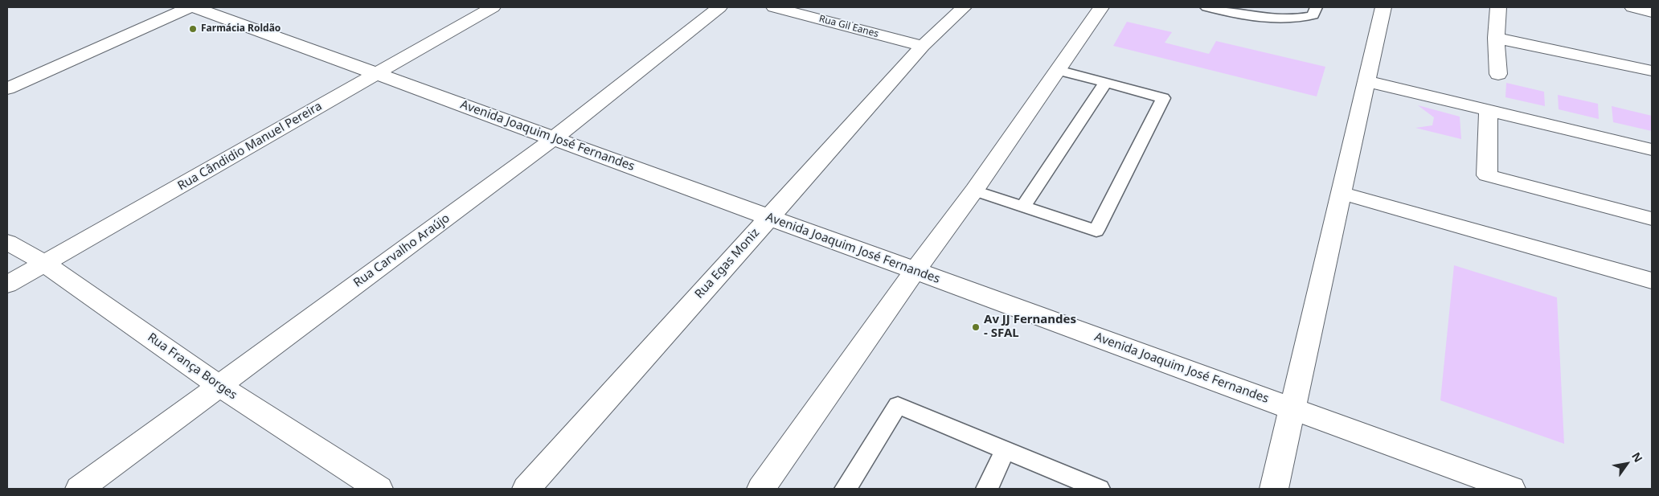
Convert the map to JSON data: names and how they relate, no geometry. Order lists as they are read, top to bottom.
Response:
{
  "streets": {
    "street": [
      "Rua Gil Eanes",
      "Avenida Joaquim José Fernandes",
      "Rua Cândidio Manuel Pereira",
      "Rua Carvalho Araújo",
      "Rua Egas Moniz",
      "Rua França Borges"
    ]
  },
  "crossings": [
    ["Rua Gil Eanes", "Rua Egas Moniz"],
    ["Avenida Joaquim José Fernandes", "Rua Cândidio Manuel Pereira"],
    ["Avenida Joaquim José Fernandes", "Rua Carvalho Araújo"],
    ["Avenida Joaquim José Fernandes", "Rua Egas Moniz"],
    ["Rua Cândidio Manuel Pereira", "Rua França Borges"],
    ["Rua Carvalho Araújo", "Rua França Borges"]
  ],
  "places": ["Farmácia Roldão", "Av JJ Fernandes - SFAL"],
  "north": "top right"
}
